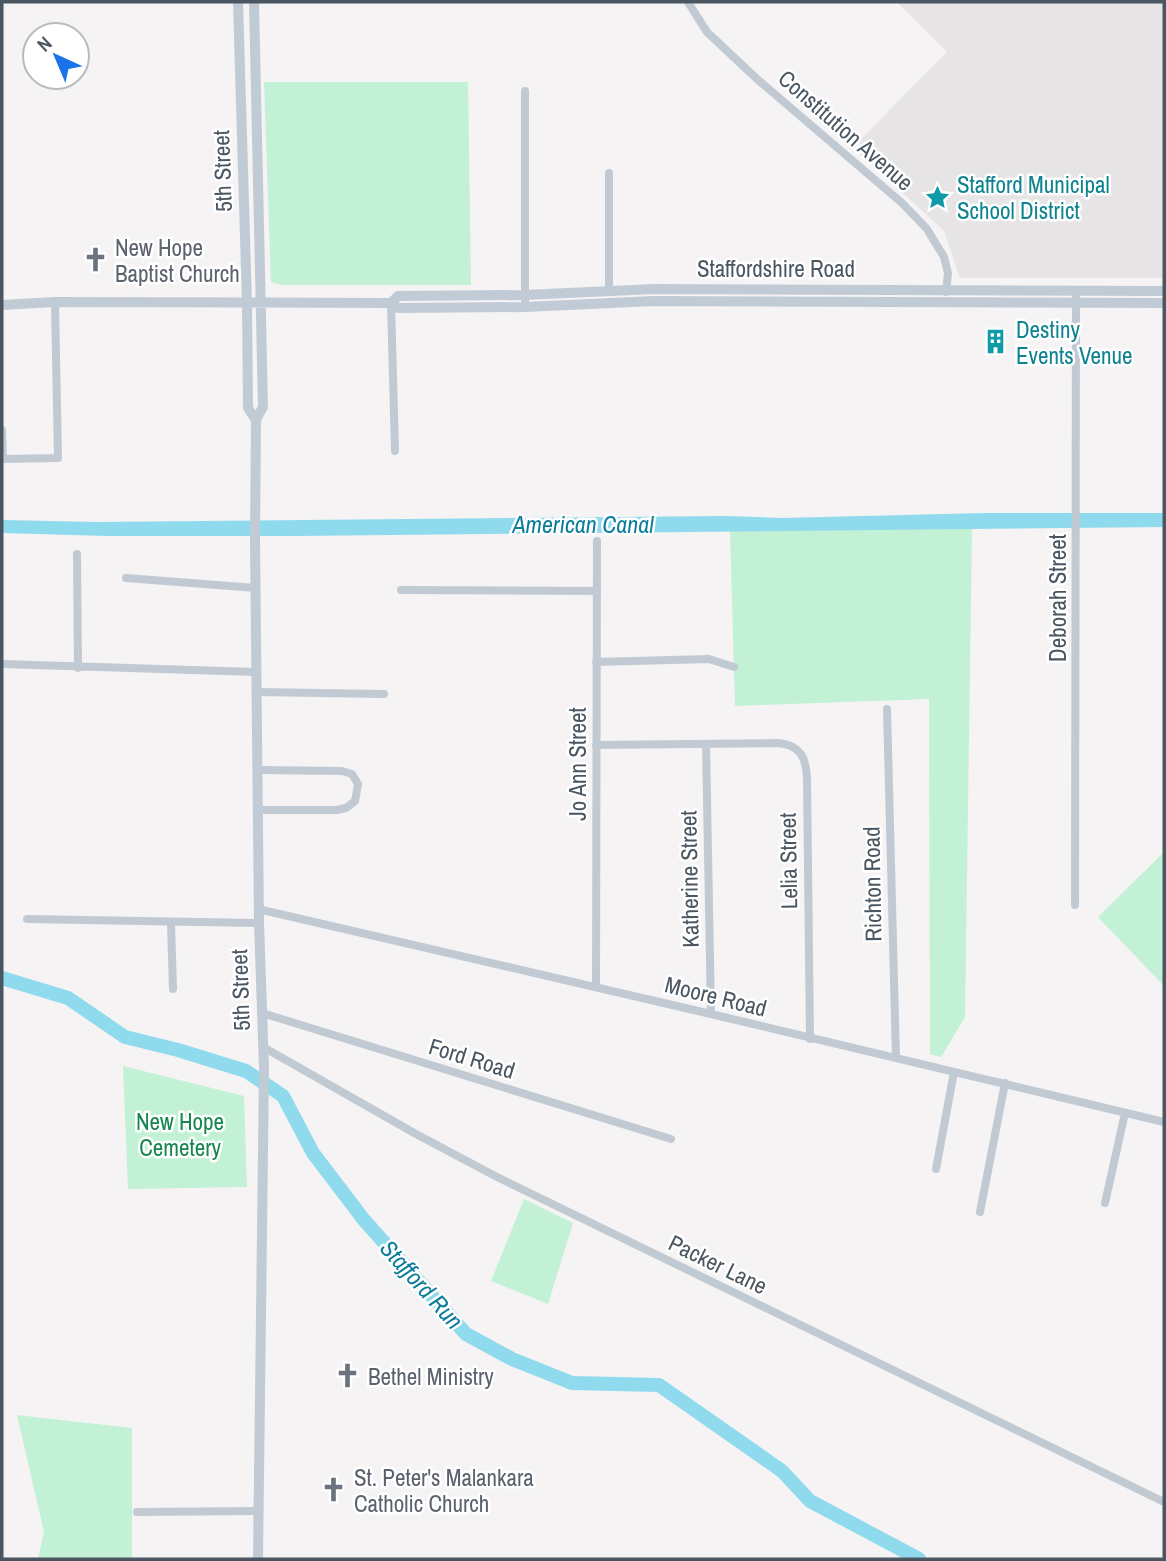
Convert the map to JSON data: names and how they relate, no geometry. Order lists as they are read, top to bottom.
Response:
{
  "streets": {
    "main road": ["5th Street", "Staffordshire Road"],
    "street": [
      "Constitution Avenue",
      "Deborah Street",
      "Jo Ann Street",
      "Lelia Street",
      "Katherine Street",
      "Richton Road",
      "Moore Road",
      "Ford Road",
      "Packer Lane"
    ]
  },
  "crossings": [
    ["Constitution Avenue", "Staffordshire Road"],
    ["5th Street", "Staffordshire Road"],
    ["5th Street", "Moore Road"],
    ["5th Street", "Ford Road"],
    ["5th Street", "Packer Lane"],
    ["Staffordshire Road", "Deborah Street"],
    ["Jo Ann Street", "Lelia Street"],
    ["Jo Ann Street", "Moore Road"],
    ["Lelia Street", "Katherine Street"],
    ["Lelia Street", "Moore Road"],
    ["Katherine Street", "Moore Road"],
    ["Richton Road", "Moore Road"]
  ],
  "water": ["American Canal", "Stafford Run"],
  "parks": ["New Hope Cemetery"],
  "places": {
    "place": ["Stafford Municipal School District"],
    "church": ["New Hope Baptist Church", "Bethel Ministry", "St. Peter's Malankara Catholic Church"],
    "building": ["Destiny Events Venue"]
  },
  "north": "top left"
}
